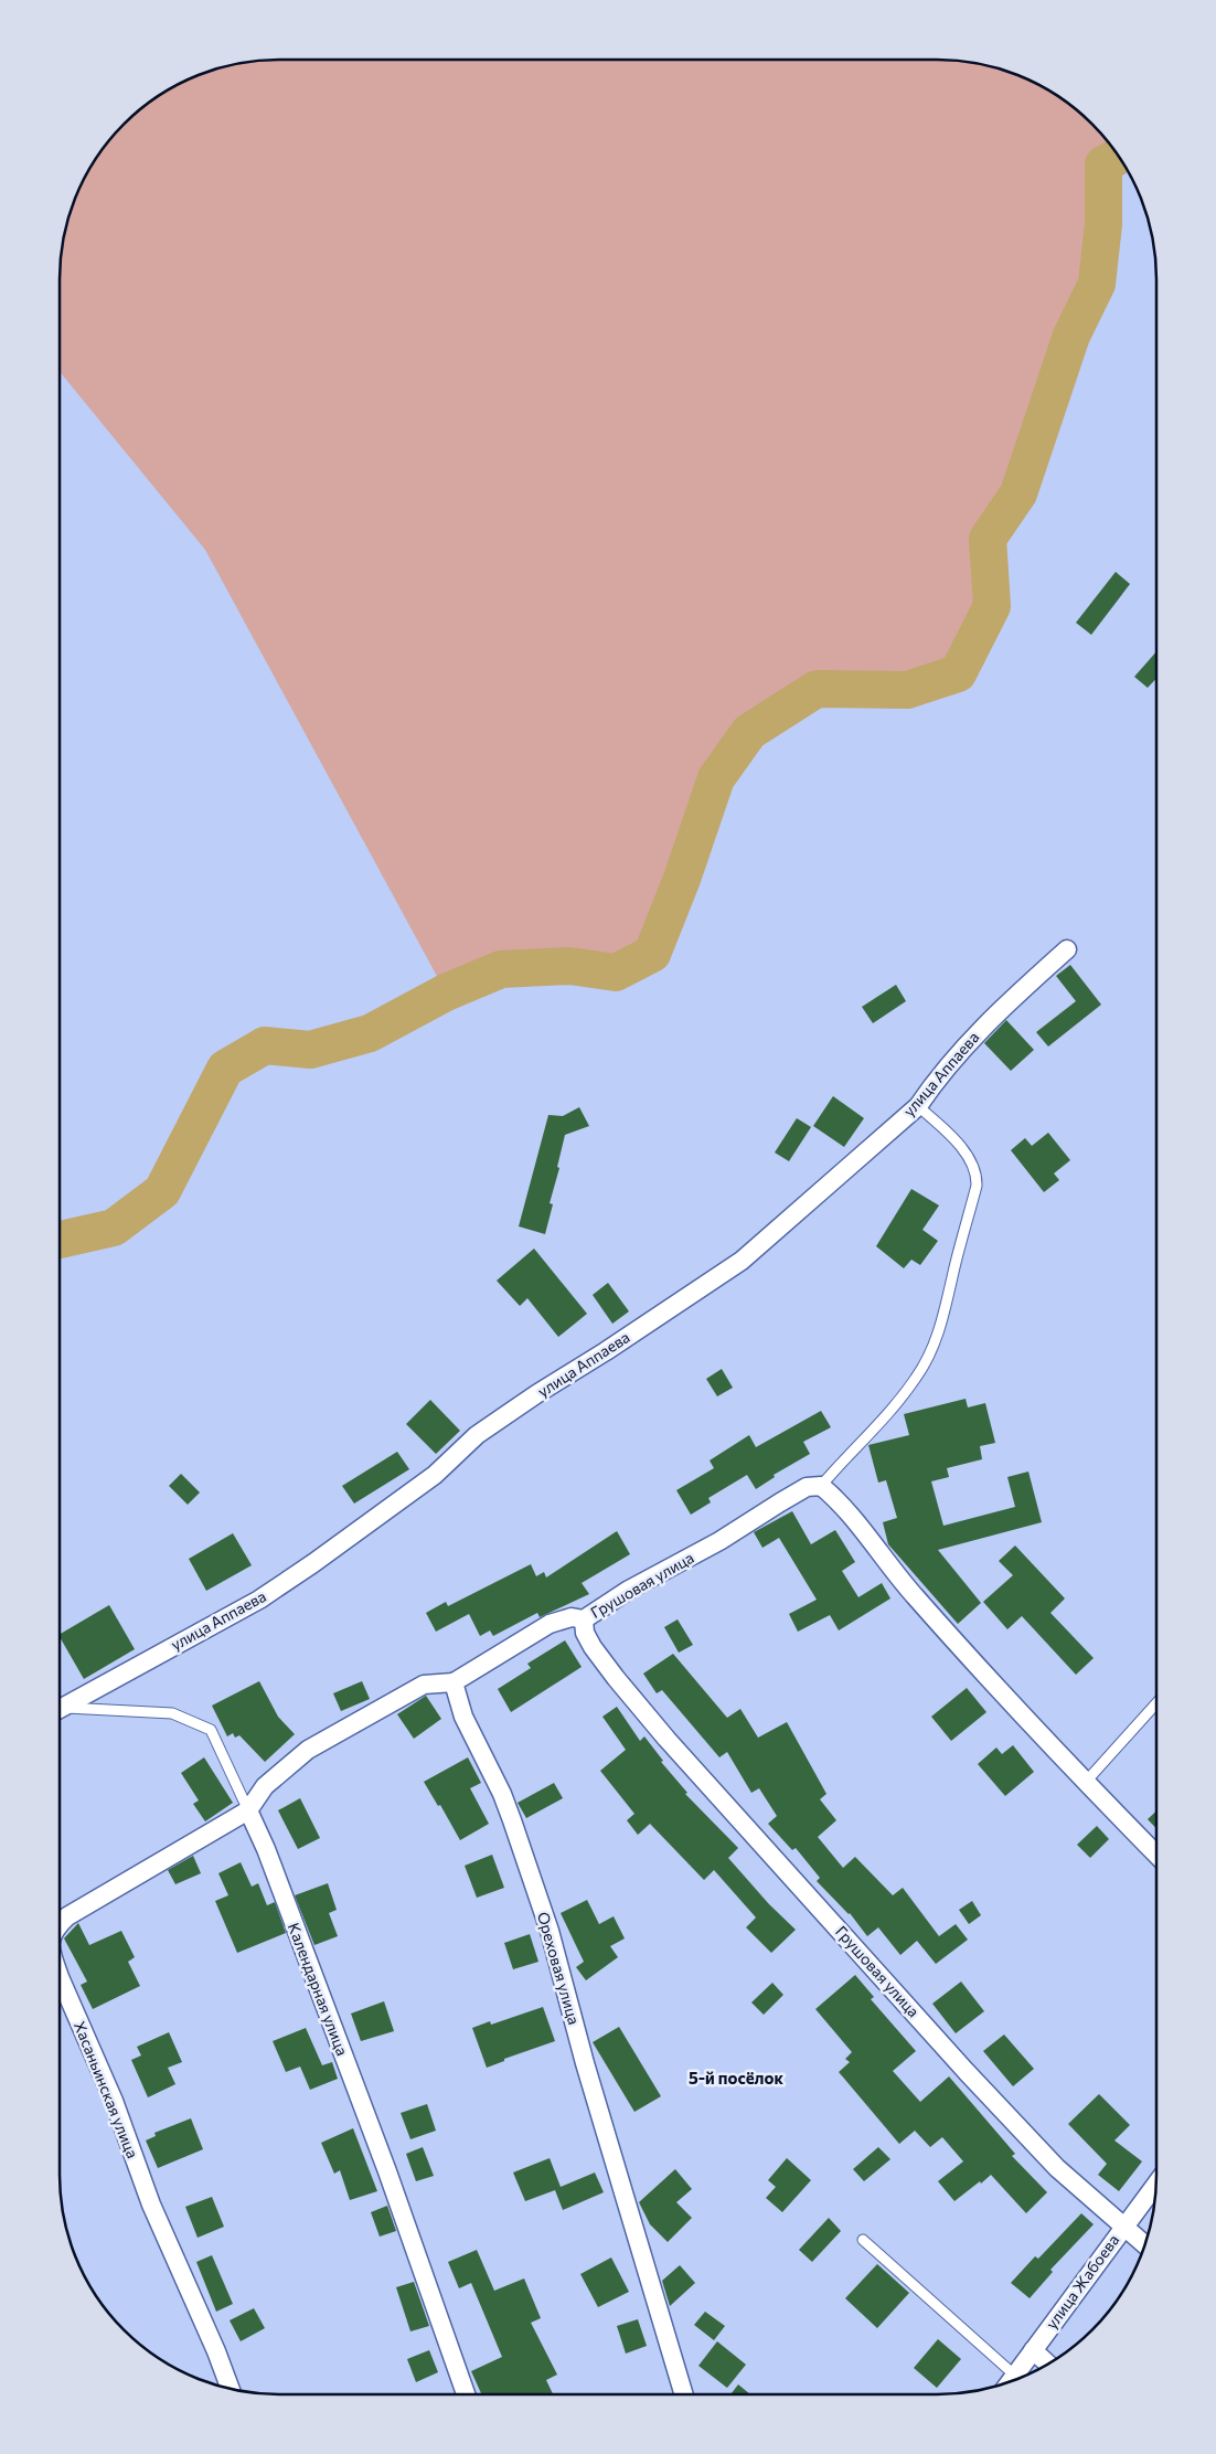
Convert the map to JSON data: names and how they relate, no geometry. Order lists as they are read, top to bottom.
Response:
{
  "streets": {
    "street": [
      "улица Аппаева",
      "Грушовая улица",
      "Ореховая улица",
      "Календарная улица",
      "Хасаньинская улица",
      "улица Жабоева"
    ]
  },
  "crossings": [
    ["Грушовая улица", "улица Жабоева"],
    ["Календарная улица", "Хасаньинская улица"]
  ],
  "districts": ["5-й посёлок"]
}
